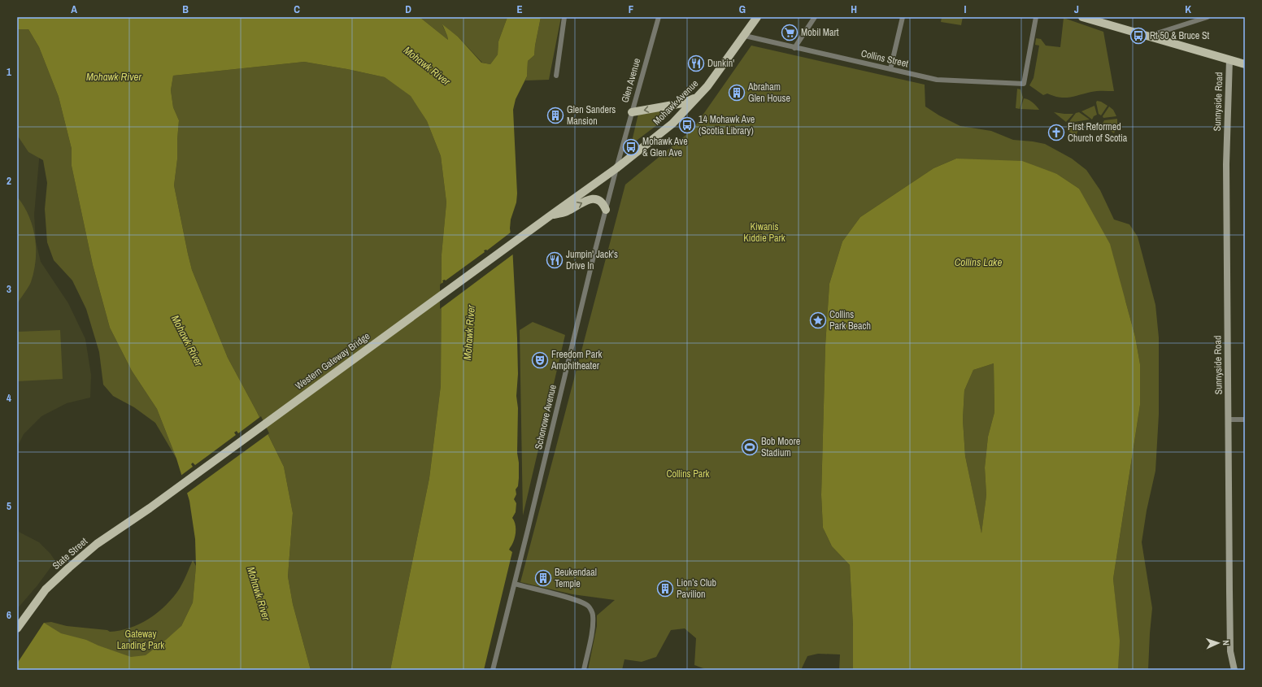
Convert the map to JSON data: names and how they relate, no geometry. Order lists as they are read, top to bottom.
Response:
{
  "streets": {
    "main road": ["Mohawk Avenue", "Western Gateway Bridge", "State Street"],
    "street": [
      "Collins Street",
      "Glen Avenue",
      "Sunnyside Road",
      "Schonowe Avenue"
    ]
  },
  "crossings": [
    ["Collins Street", "Mohawk Avenue"],
    ["Glen Avenue", "Mohawk Avenue"],
    ["Glen Avenue", "Schonowe Avenue"],
    ["Mohawk Avenue", "Western Gateway Bridge"],
    ["Mohawk Avenue", "Schonowe Avenue"],
    ["Western Gateway Bridge", "State Street"]
  ],
  "water": ["Mohawk River", "Collins Lake"],
  "parks": ["Kiwanis Kiddie Park", "Collins Park", "Gateway Landing Park"],
  "places": {
    "supermarket": ["Mobil Mart"],
    "bus stop": ["Rt 50 & Bruce St", "14 Mohawk Ave (Scotia Library)", "Mohawk Ave & Glen Ave"],
    "restaurant": ["Dunkin'", "Jumpin' Jack's Drive In"],
    "building": [
      "Abraham Glen House",
      "Glen Sanders Mansion",
      "Beukendaal Temple",
      "Lion’s Club Pavilion"
    ],
    "church": ["First Reformed Church of Scotia"],
    "place": ["Collins Park Beach"],
    "theatre": ["Freedom Park Amphitheater"],
    "sports": ["Bob Moore Stadium"]
  },
  "north": "right",
  "grid": {
    "columns": [
      "A",
      "B",
      "C",
      "D",
      "E",
      "F",
      "G",
      "H",
      "I",
      "J",
      "K"
    ],
    "rows": [
      "1",
      "2",
      "3",
      "4",
      "5",
      "6"
    ]
  }
}
